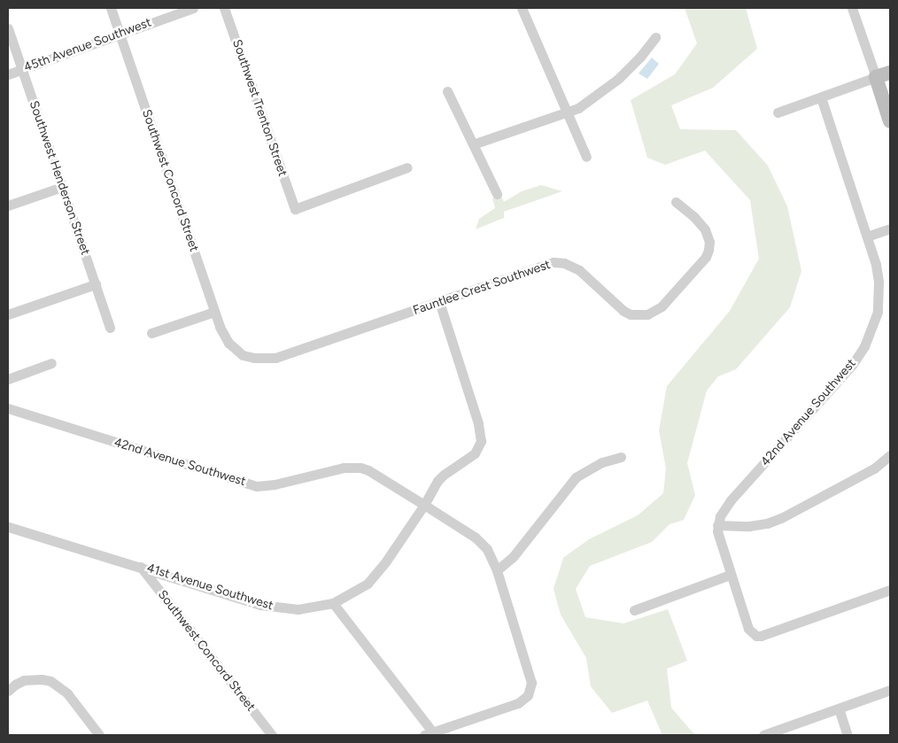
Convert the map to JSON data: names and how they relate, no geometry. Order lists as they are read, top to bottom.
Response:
{
  "streets": {
    "street": [
      "45th Avenue Southwest",
      "Southwest Trenton Street",
      "Southwest Henderson Street",
      "Southwest Concord Street",
      "Fauntlee Crest Southwest",
      "42nd Avenue Southwest",
      "41st Avenue Southwest"
    ]
  },
  "crossings": [
    ["45th Avenue Southwest", "Southwest Henderson Street"],
    ["45th Avenue Southwest", "Southwest Concord Street"],
    ["Southwest Concord Street", "Fauntlee Crest Southwest"],
    ["Southwest Concord Street", "41st Avenue Southwest"],
    ["Fauntlee Crest Southwest", "41st Avenue Southwest"],
    ["42nd Avenue Southwest", "41st Avenue Southwest"]
  ]
}
